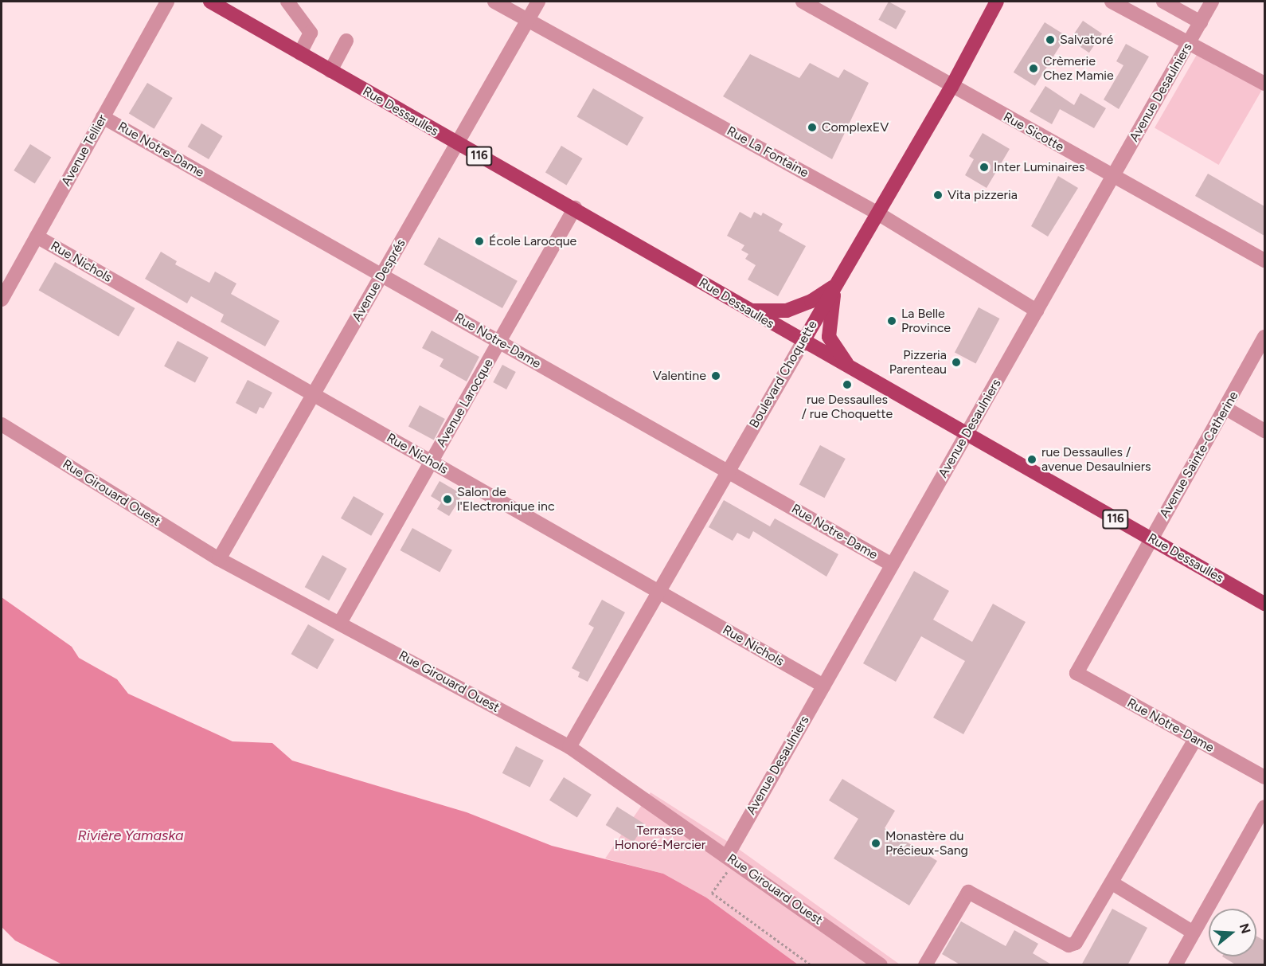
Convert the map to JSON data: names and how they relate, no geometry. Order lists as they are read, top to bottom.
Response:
{
  "streets": {
    "main road": ["Rue Dessaulles", "116", "Boulevard Choquette"],
    "street": [
      "Avenue Desaulniers",
      "Rue Sicotte",
      "Rue Notre-Dame",
      "Avenue Tellier",
      "Rue La Fontaine",
      "Rue Nichols",
      "Avenue Després",
      "Avenue Larocque",
      "Avenue Sainte-Catherine",
      "Rue Girouard Ouest"
    ]
  },
  "crossings": [
    ["Avenue Desaulniers", "Rue Dessaulles"],
    ["Avenue Desaulniers", "Rue Sicotte"],
    ["Avenue Desaulniers", "Rue Notre-Dame"],
    ["Avenue Desaulniers", "Rue La Fontaine"],
    ["Avenue Desaulniers", "Rue Nichols"],
    ["Avenue Desaulniers", "Rue Girouard Ouest"],
    ["Rue Dessaulles", "Avenue Després"],
    ["Rue Dessaulles", "Boulevard Choquette"],
    ["Rue Dessaulles", "Avenue Larocque"],
    ["Rue Dessaulles", "Avenue Sainte-Catherine"],
    ["Rue Sicotte", "Boulevard Choquette"],
    ["Rue Notre-Dame", "Avenue Tellier"],
    ["Rue Notre-Dame", "Avenue Després"],
    ["Rue Notre-Dame", "Boulevard Choquette"],
    ["Rue Notre-Dame", "Avenue Larocque"],
    ["Rue Notre-Dame", "Avenue Sainte-Catherine"],
    ["Avenue Tellier", "Rue Nichols"],
    ["Rue La Fontaine", "Avenue Després"],
    ["Rue La Fontaine", "Boulevard Choquette"],
    ["Rue Nichols", "Avenue Després"],
    ["Rue Nichols", "Boulevard Choquette"],
    ["Rue Nichols", "Avenue Larocque"],
    ["Avenue Després", "Rue Girouard Ouest"],
    ["Boulevard Choquette", "Rue Girouard Ouest"],
    ["Avenue Larocque", "Rue Girouard Ouest"]
  ],
  "water": ["Rivière Yamaska"],
  "parks": ["Terrasse Honoré-Mercier"],
  "places": [
    "Salvatoré",
    "Crèmerie Chez Mamie",
    "ComplexEV",
    "Inter Luminaires",
    "Vita pizzeria",
    "École Larocque",
    "La Belle Province",
    "Pizzeria Parenteau",
    "Valentine",
    "rue Dessaulles / rue Choquette",
    "rue Dessaulles / avenue Desaulniers",
    "Salon de l'Electronique inc",
    "Monastère du Précieux-Sang"
  ],
  "north": "right"
}
